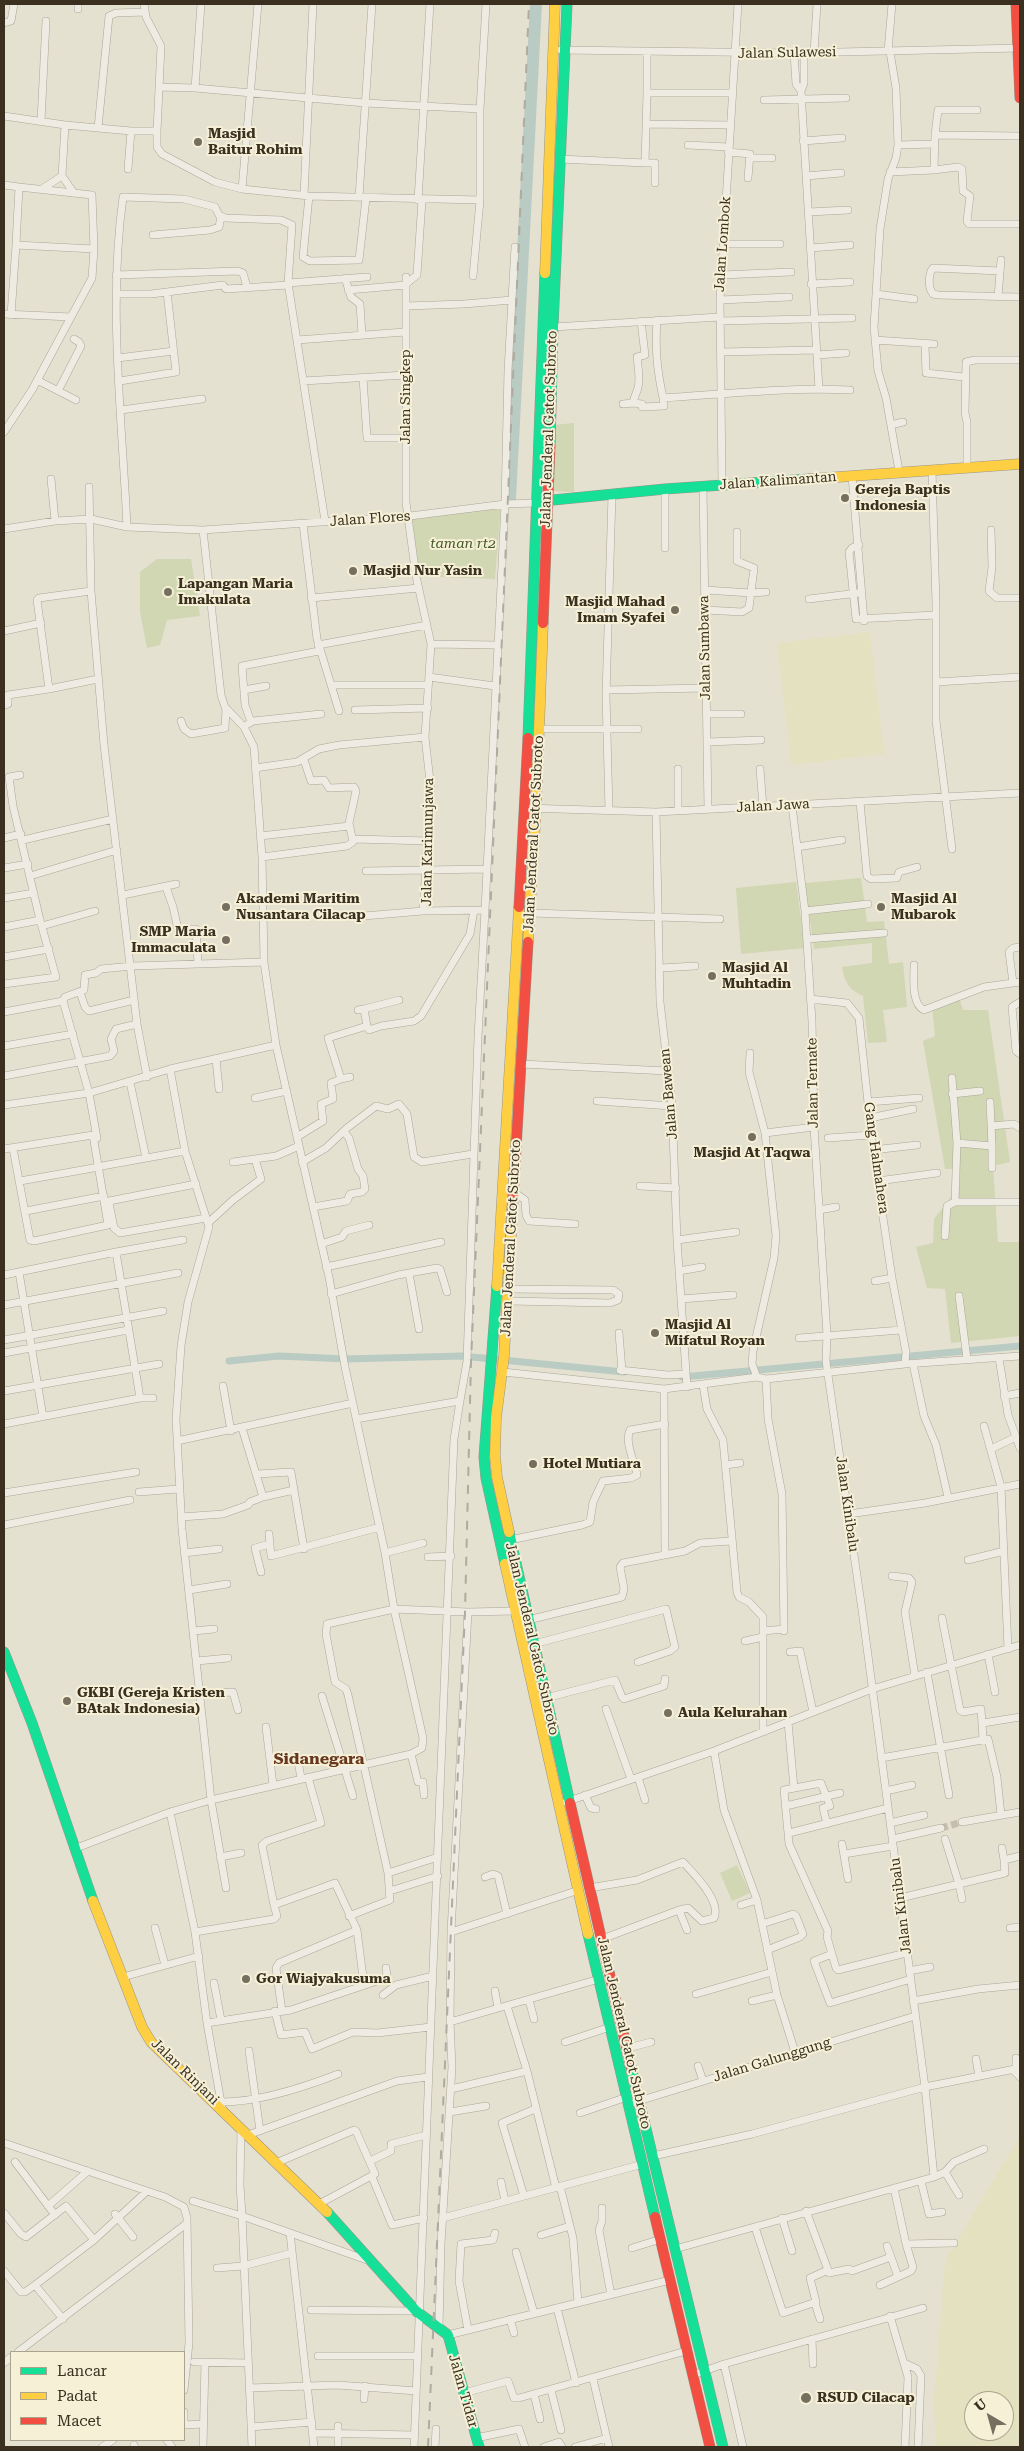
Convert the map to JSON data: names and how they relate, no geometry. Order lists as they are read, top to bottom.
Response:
{
  "streets": {
    "main road": [
      "Jalan Jenderal Gatot Subroto",
      "Jalan Kalimantan",
      "Jalan Rinjani",
      "Jalan Tidar"
    ],
    "street": [
      "Jalan Sulawesi",
      "Jalan Lombok",
      "Jalan Singkep",
      "Jalan Flores",
      "Jalan Sumbawa",
      "Jalan Jawa",
      "Jalan Karimunjawa",
      "Jalan Ternate",
      "Jalan Bawean",
      "Gang Halmahera",
      "Jalan Kinibalu",
      "Jalan Galunggung"
    ]
  },
  "crossings": [
    ["Jalan Sulawesi", "Jalan Lombok"],
    ["Jalan Sulawesi", "Jalan Jenderal Gatot Subroto"],
    ["Jalan Lombok", "Jalan Kalimantan"],
    ["Jalan Singkep", "Jalan Flores"],
    ["Jalan Singkep", "Jalan Karimunjawa"],
    ["Jalan Jenderal Gatot Subroto", "Jalan Kalimantan"],
    ["Jalan Jenderal Gatot Subroto", "Jalan Flores"],
    ["Jalan Jenderal Gatot Subroto", "Jalan Jawa"],
    ["Jalan Jenderal Gatot Subroto", "Jalan Galunggung"],
    ["Jalan Kalimantan", "Jalan Flores"],
    ["Jalan Kalimantan", "Jalan Sumbawa"],
    ["Jalan Flores", "Jalan Karimunjawa"],
    ["Jalan Sumbawa", "Jalan Jawa"],
    ["Jalan Jawa", "Jalan Ternate"],
    ["Jalan Jawa", "Jalan Bawean"],
    ["Jalan Ternate", "Gang Halmahera"],
    ["Jalan Ternate", "Jalan Kinibalu"],
    ["Jalan Kinibalu", "Jalan Galunggung"],
    ["Jalan Rinjani", "Jalan Tidar"]
  ],
  "districts": ["Sidanegara"],
  "parks": ["taman rt2"],
  "places": [
    "Masjid Baitur Rohim",
    "Gereja Baptis Indonesia",
    "Masjid Nur Yasin",
    "Lapangan Maria Imakulata",
    "Masjid Mahad Imam Syafei",
    "Akademi Maritim Nusantara Cilacap",
    "Masjid Al Mubarok",
    "SMP Maria Immaculata",
    "Masjid Al Muhtadin",
    "Masjid At Taqwa",
    "Masjid Al Mifatul Royan",
    "Hotel Mutiara",
    "GKBI (Gereja Kristen BAtak Indonesia)",
    "Aula Kelurahan",
    "Gor Wiajyakusuma",
    "RSUD Cilacap"
  ],
  "legend": ["Lancar", "Padat", "Macet"],
  "north": "top left"
}
